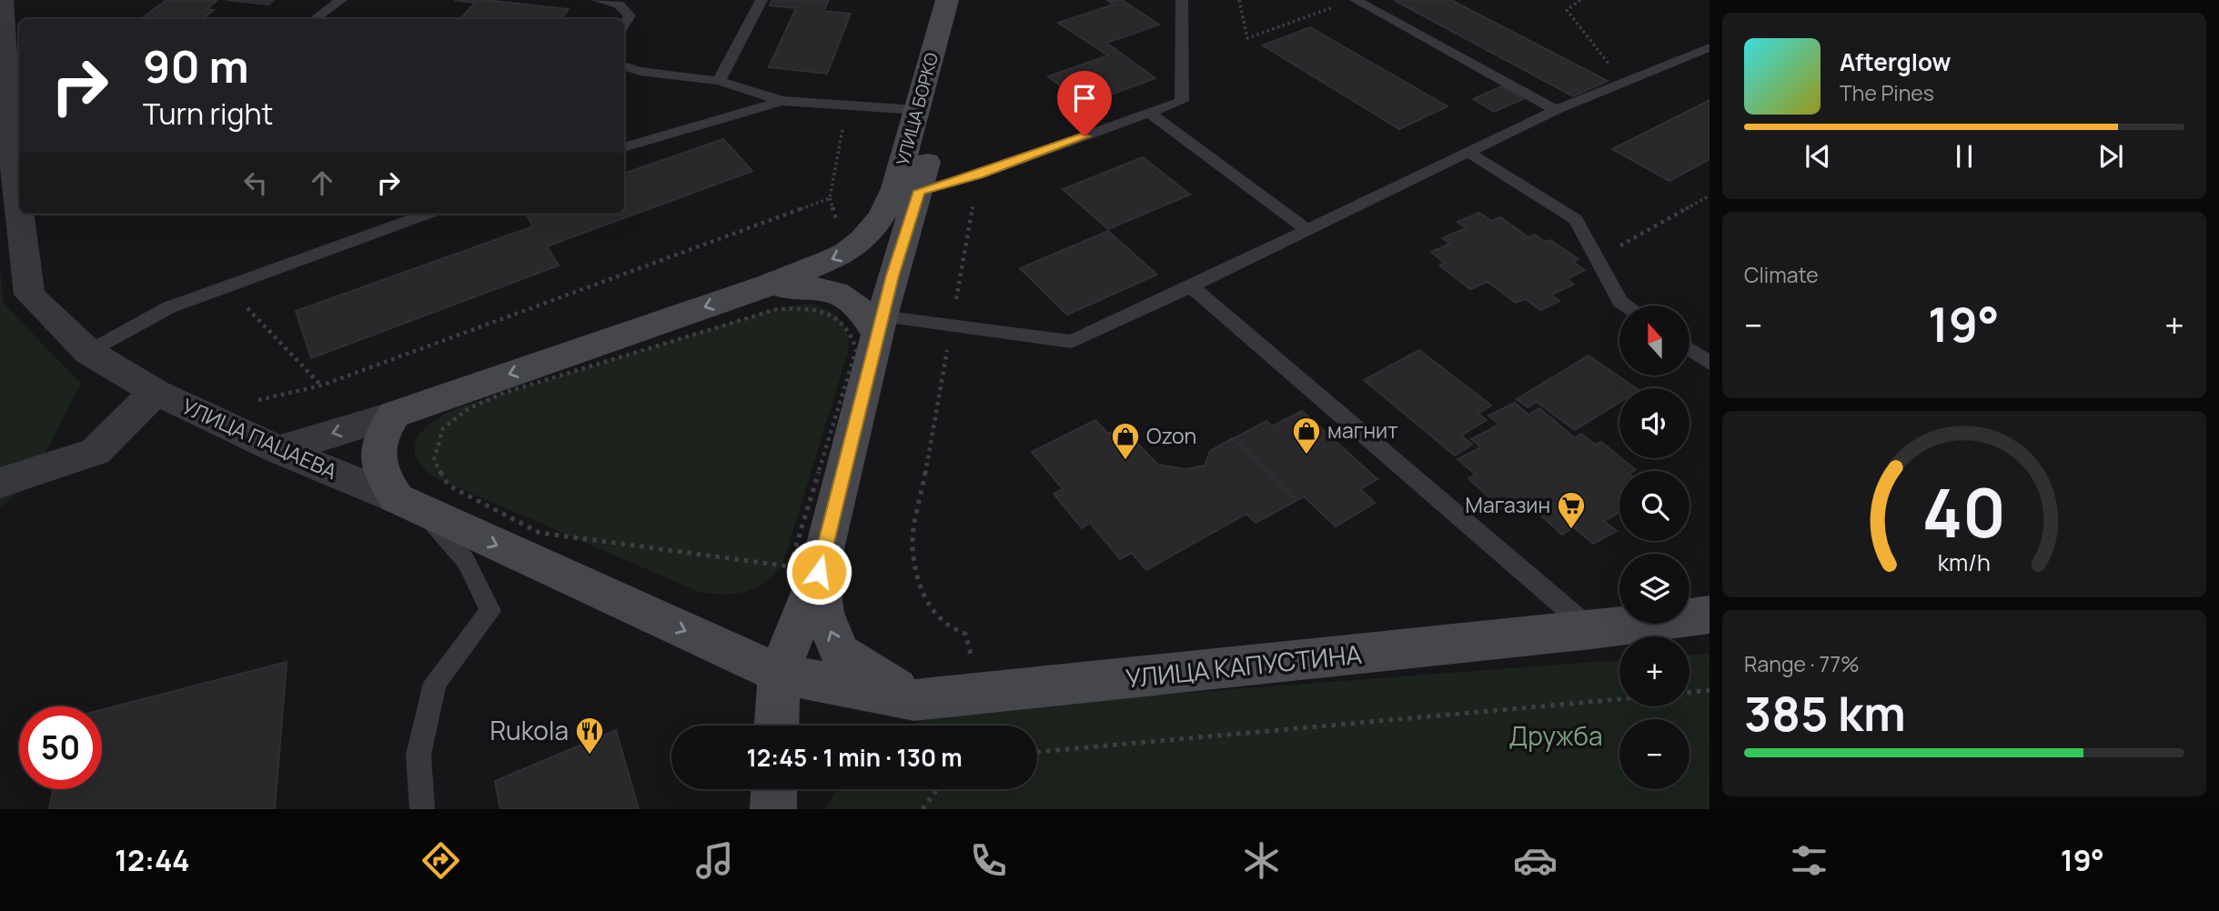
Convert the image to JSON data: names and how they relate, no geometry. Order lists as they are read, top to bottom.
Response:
{
  "streets": {
    "main road": ["УЛИЦА БОРКО", "УЛИЦА ПАЦАЕВА", "УЛИЦА КАПУСТИНА"]
  },
  "crossings": [
    ["УЛИЦА БОРКО", "УЛИЦА ПАЦАЕВА"],
    ["УЛИЦА БОРКО", "УЛИЦА КАПУСТИНА"],
    ["УЛИЦА ПАЦАЕВА", "УЛИЦА КАПУСТИНА"]
  ],
  "one_way": ["УЛИЦА БОРКО", "УЛИЦА ПАЦАЕВА"],
  "parks": ["Дружба"],
  "places": {
    "shop": ["магнит", "Ozon"],
    "supermarket": ["Магазин"],
    "restaurant": ["Rukola"]
  },
  "north": "top",
  "page": {
    "turn": ["90 m", "Turn right"],
    "song": ["Afterglow", "The Pines"],
    "tile": [
      "Climate",
      ["Range · 77%", "385 km"]
    ],
    "heat": ["−", "19°", "+"],
    "map_buttons": ["+", "−"],
    "limit": "50",
    "trip": "12:45 · 1 min · 130 m",
    "tabs": ["12:44", "19°"],
    "gauge": ["40", "km/h"]
  }
}
